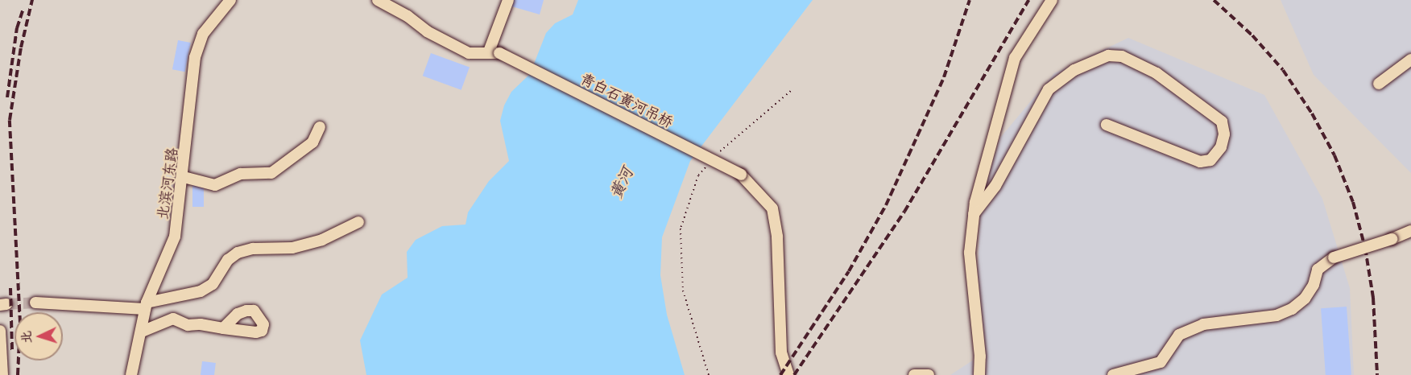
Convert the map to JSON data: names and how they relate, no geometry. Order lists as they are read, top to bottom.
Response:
{
  "streets": {
    "street": ["青白石黄河吊桥", "北滨河东路"]
  },
  "water": ["黄河"],
  "north": "left"
}
